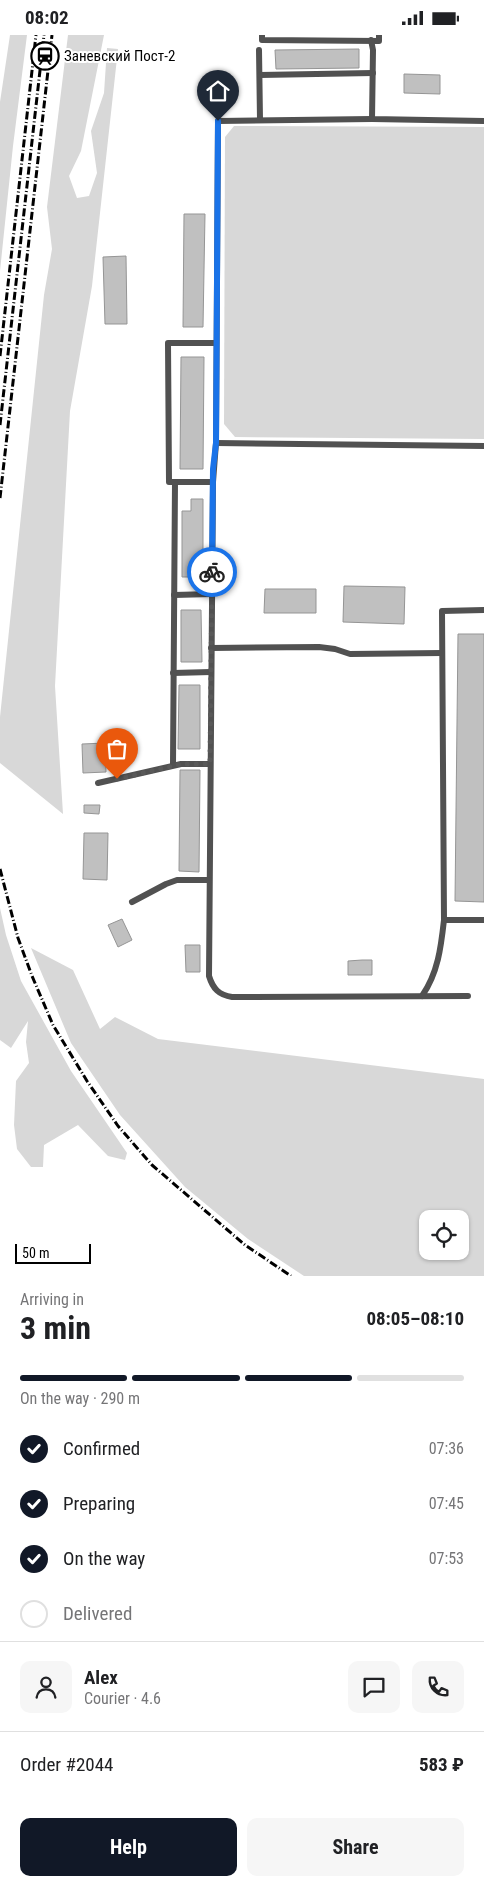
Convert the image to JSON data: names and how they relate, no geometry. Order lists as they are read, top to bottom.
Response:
{
  "places": {
    "station": ["Заневский Пост-2"]
  },
  "scale_bar": "50 m",
  "page": {
    "status": "08:02",
    "scale": "50 m",
    "heading": ["3 min", "Arriving in", "08:05–08:10"],
    "panel": [
      "Alex",
      "Courier · 4.6",
      "Order #2044",
      "583 ₽"
    ],
    "bar": "On the way · 290 m",
    "list": [
      ["Confirmed", "07:36"],
      ["Preparing", "07:45"],
      ["On the way", "07:53"],
      "Delivered"
    ],
    "buttons": ["Help", "Share"]
  }
}
